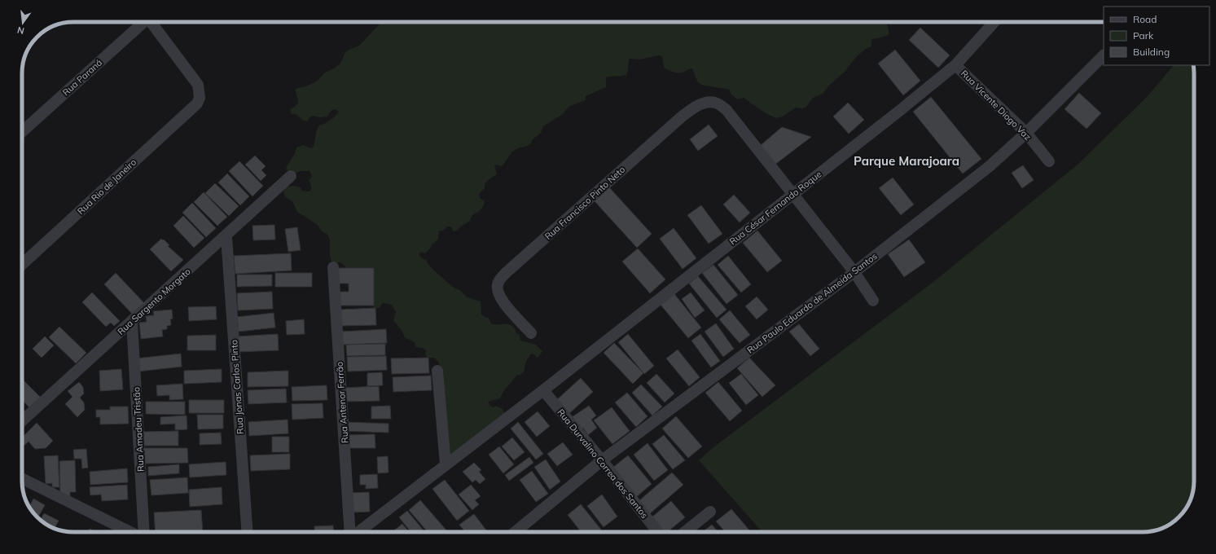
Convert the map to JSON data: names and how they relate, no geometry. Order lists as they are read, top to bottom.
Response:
{
  "streets": {
    "street": [
      "Rua Paraná",
      "Rua Vicente Diogo Vaz",
      "Rua Rio de Janeiro",
      "Rua Francisco Pinto Neto",
      "Rua César Fernando Roque",
      "Rua Sargento Morgato",
      "Rua Paulo Eduardo de Almeida Santos",
      "Rua Jonas Carlos Pinto",
      "Rua Antenor Ferrão",
      "Rua Amadeu Tristão",
      "Rua Durvalino Correa dos Santos"
    ]
  },
  "crossings": [
    ["Rua Vicente Diogo Vaz", "Rua César Fernando Roque"],
    ["Rua Vicente Diogo Vaz", "Rua Paulo Eduardo de Almeida Santos"],
    ["Rua Francisco Pinto Neto", "Rua César Fernando Roque"],
    ["Rua César Fernando Roque", "Rua Durvalino Correa dos Santos"],
    ["Rua Sargento Morgato", "Rua Jonas Carlos Pinto"],
    ["Rua Sargento Morgato", "Rua Amadeu Tristão"],
    ["Rua Paulo Eduardo de Almeida Santos", "Rua Durvalino Correa dos Santos"]
  ],
  "districts": ["Parque Marajoara"],
  "legend": ["Road", "Park", "Building"],
  "north": "bottom"
}
